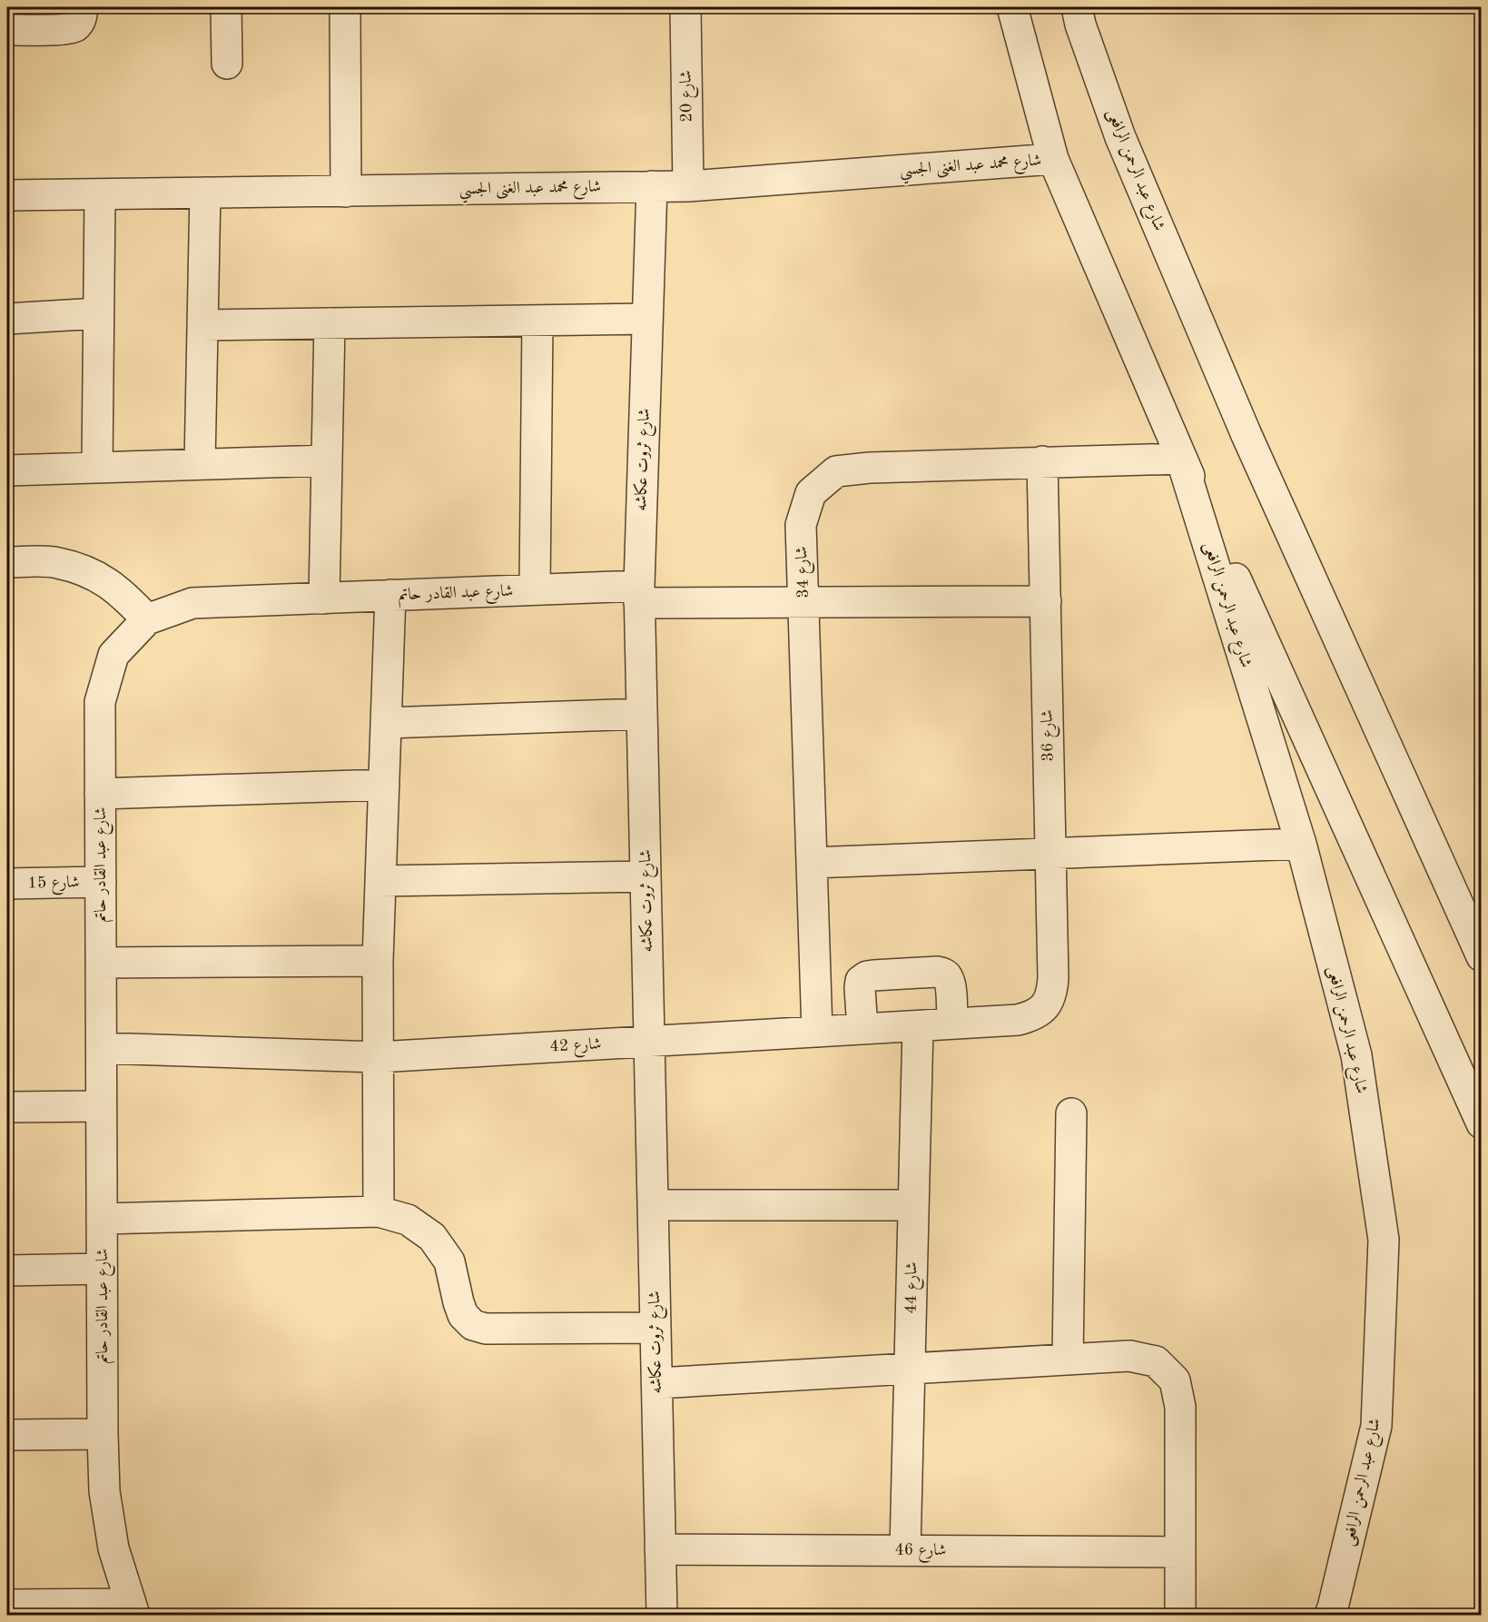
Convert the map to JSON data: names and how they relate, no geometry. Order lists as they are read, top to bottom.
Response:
{
  "streets": {
    "street": [
      "شارع 20",
      "شارع محمد عبد الغنى الجسي",
      "شارع عبد الرحمن الرافعى",
      "شارع ثروت عكاشه",
      "شارع 34",
      "شارع عبد القادر حاتم",
      "شارع 36",
      "شارع 15",
      "شارع 42",
      "شارع 44",
      "شارع 46"
    ]
  },
  "crossings": [
    ["شارع 20", "شارع محمد عبد الغنى الجسي"],
    ["شارع محمد عبد الغنى الجسي", "شارع عبد الرحمن الرافعى"],
    ["شارع محمد عبد الغنى الجسي", "شارع ثروت عكاشه"],
    ["شارع عبد الرحمن الرافعى", "شارع 34"],
    ["شارع ثروت عكاشه", "شارع عبد القادر حاتم"],
    ["شارع ثروت عكاشه", "شارع 42"],
    ["شارع ثروت عكاشه", "شارع 46"],
    ["شارع 34", "شارع عبد القادر حاتم"],
    ["شارع 34", "شارع 36"],
    ["شارع 34", "شارع 42"],
    ["شارع عبد القادر حاتم", "شارع 36"],
    ["شارع عبد القادر حاتم", "شارع 15"],
    ["شارع عبد القادر حاتم", "شارع 42"],
    ["شارع 36", "شارع 42"],
    ["شارع 42", "شارع 44"],
    ["شارع 44", "شارع 46"]
  ]
}
